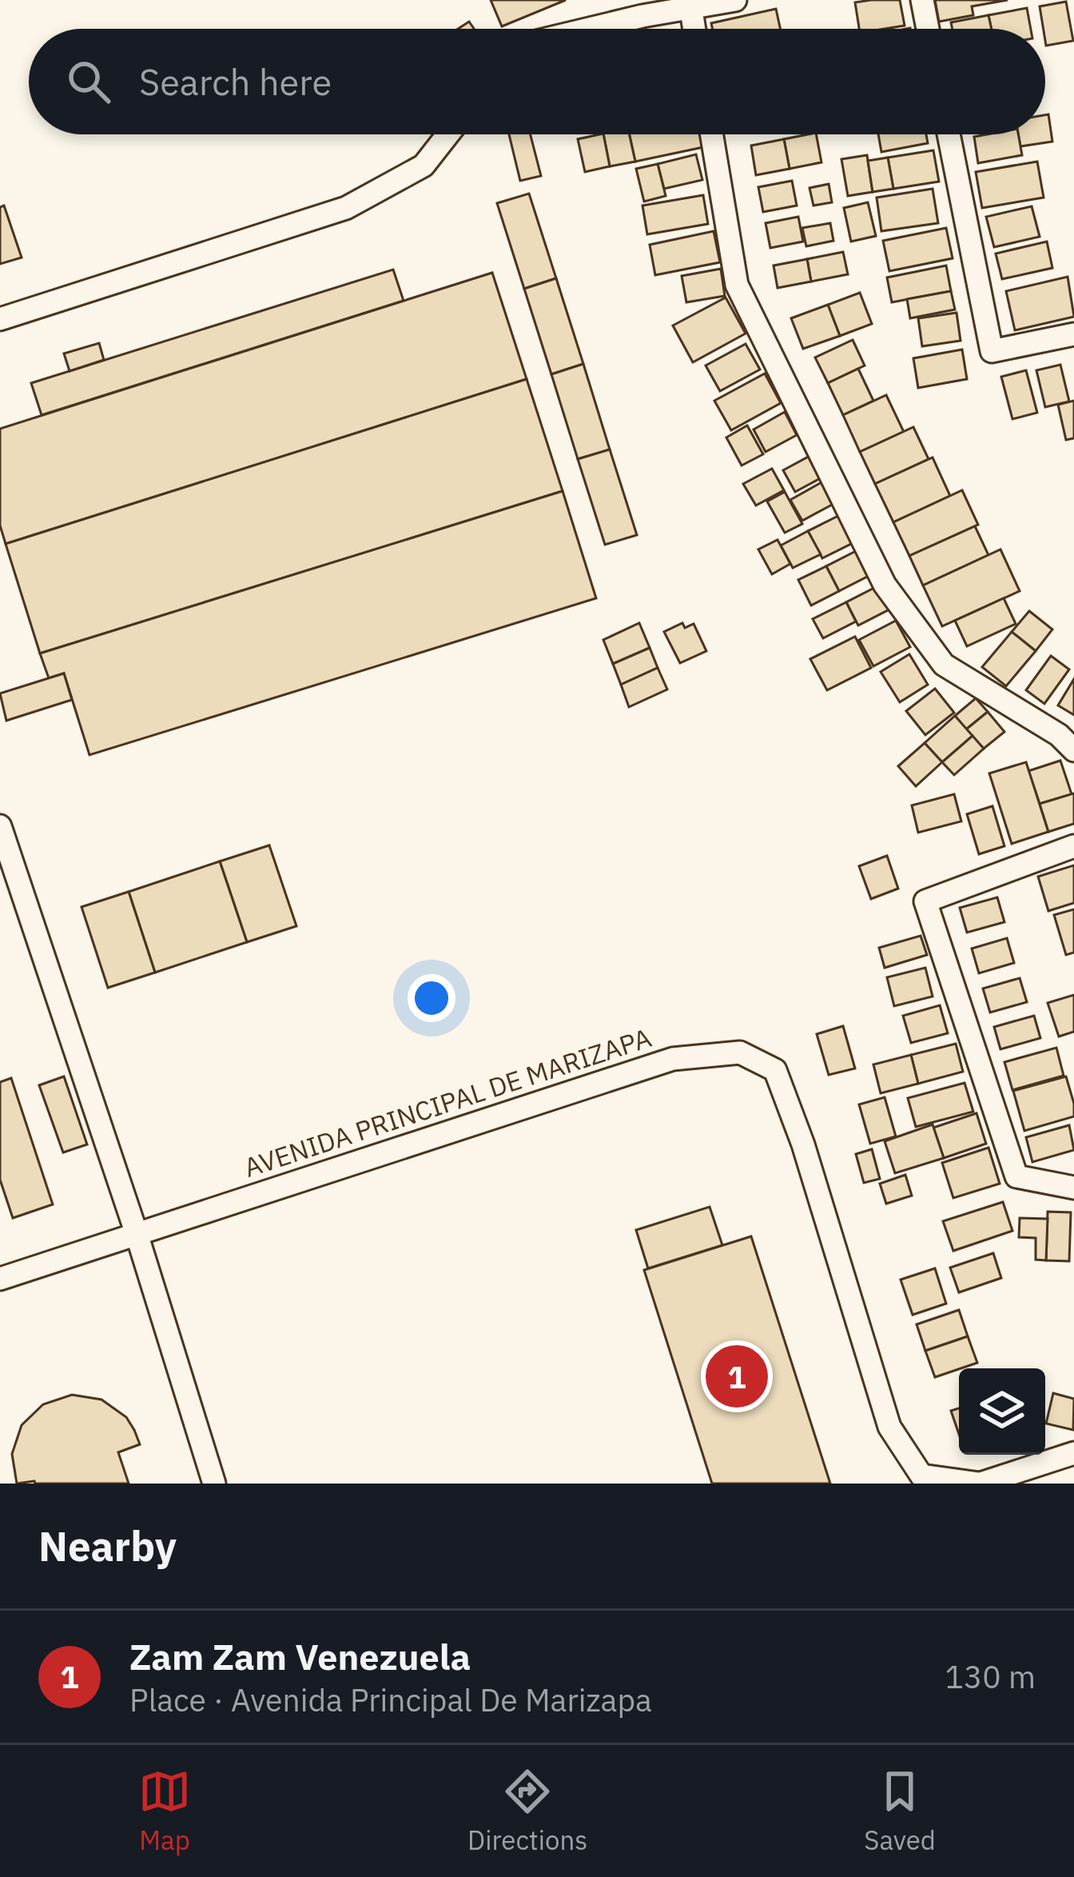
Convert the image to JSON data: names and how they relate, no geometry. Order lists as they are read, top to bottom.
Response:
{
  "streets": {
    "street": ["AVENIDA PRINCIPAL DE MARIZAPA"]
  },
  "page": {
    "search": "Search here",
    "pins": "1",
    "heading": "Nearby",
    "list": [
      {
        "mark": "1",
        "name": "Zam Zam Venezuela",
        "note": "Place · Avenida Principal De Marizapa",
        "value": "130 m"
      }
    ],
    "nav": ["Map", "Directions", "Saved"]
  }
}
